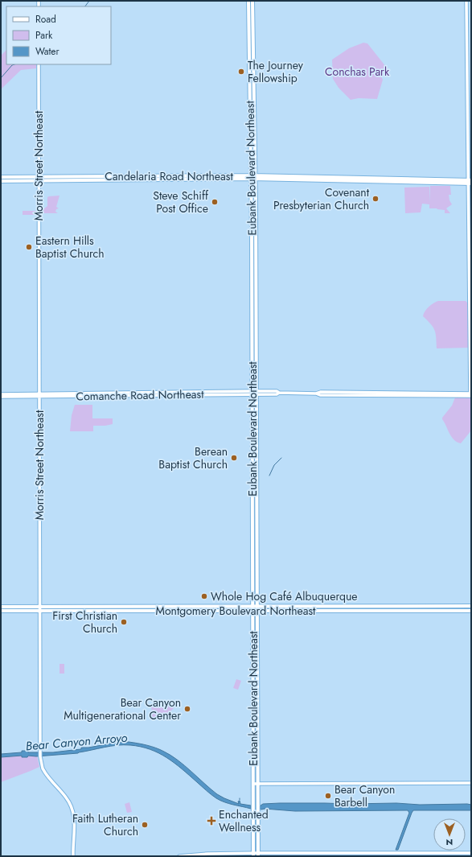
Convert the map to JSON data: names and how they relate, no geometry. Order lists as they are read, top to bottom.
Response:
{
  "streets": {
    "main road": ["Eubank Boulevard Northeast", "Candelaria Road Northeast", "Montgomery Boulevard Northeast"],
    "street": ["Morris Street Northeast", "Comanche Road Northeast"]
  },
  "crossings": [
    ["Morris Street Northeast", "Candelaria Road Northeast"],
    ["Morris Street Northeast", "Comanche Road Northeast"],
    ["Morris Street Northeast", "Montgomery Boulevard Northeast"],
    ["Eubank Boulevard Northeast", "Candelaria Road Northeast"],
    ["Eubank Boulevard Northeast", "Comanche Road Northeast"],
    ["Eubank Boulevard Northeast", "Montgomery Boulevard Northeast"]
  ],
  "water": ["Bear Canyon Arroyo"],
  "parks": ["Conchas Park"],
  "places": {
    "other": [
      "The Journey Fellowship",
      "Covenant Presbyterian Church",
      "Steve Schiff Post Office",
      "Eastern Hills Baptist Church",
      "Berean Baptist Church",
      "Whole Hog Café Albuquerque",
      "First Christian Church",
      "Bear Canyon Multigenerational Center",
      "Bear Canyon Barbell",
      "Faith Lutheran Church"
    ],
    "health": ["Enchanted Wellness"]
  },
  "legend": ["Road", "Park", "Water"],
  "north": "bottom"
}
